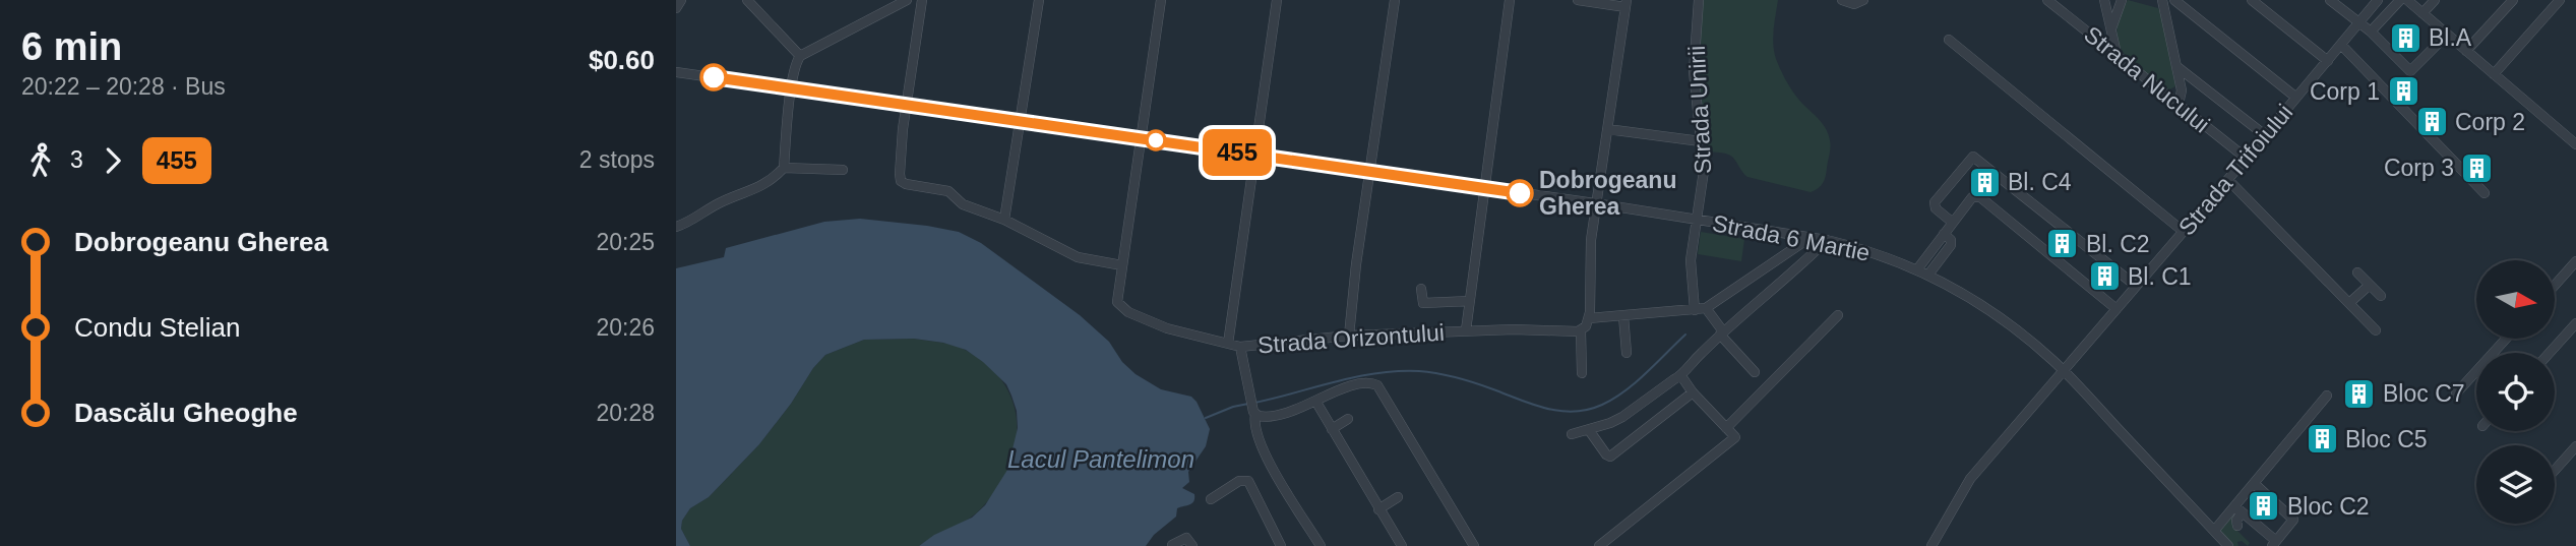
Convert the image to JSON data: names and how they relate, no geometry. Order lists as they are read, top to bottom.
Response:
{
  "streets": {
    "street": [
      "Strada Nucului",
      "Strada Unirii",
      "Strada Trifoiului",
      "Strada 6 Martie",
      "Strada Orizontului"
    ]
  },
  "crossings": [
    ["Strada Nucului", "Strada Trifoiului"],
    ["Strada Unirii", "Strada 6 Martie"],
    ["Strada Unirii", "Strada Orizontului"],
    ["Strada Trifoiului", "Strada 6 Martie"]
  ],
  "water": ["Lacul Pantelimon"],
  "places": {
    "building": [
      "Bl.A",
      "Corp 1",
      "Corp 2",
      "Corp 3",
      "Bl. C4",
      "Bl. C2",
      "Bl. C1",
      "Bloc C7",
      "Bloc C5",
      "Bloc C2"
    ],
    "other": ["Dobrogeanu Gherea"]
  },
  "lines": ["bus line 455"],
  "north": "right",
  "page": {
    "heading": ["6 min", "20:22 – 20:28 · Bus", "$0.60"],
    "on_map": "455",
    "legs": ["3", "455", "2 stops"],
    "list": [
      {
        "name": "Dobrogeanu Gherea",
        "value": "20:25"
      },
      {
        "name": "Condu Stelian",
        "value": "20:26"
      },
      {
        "name": "Dascălu Gheoghe",
        "value": "20:28"
      }
    ]
  }
}
